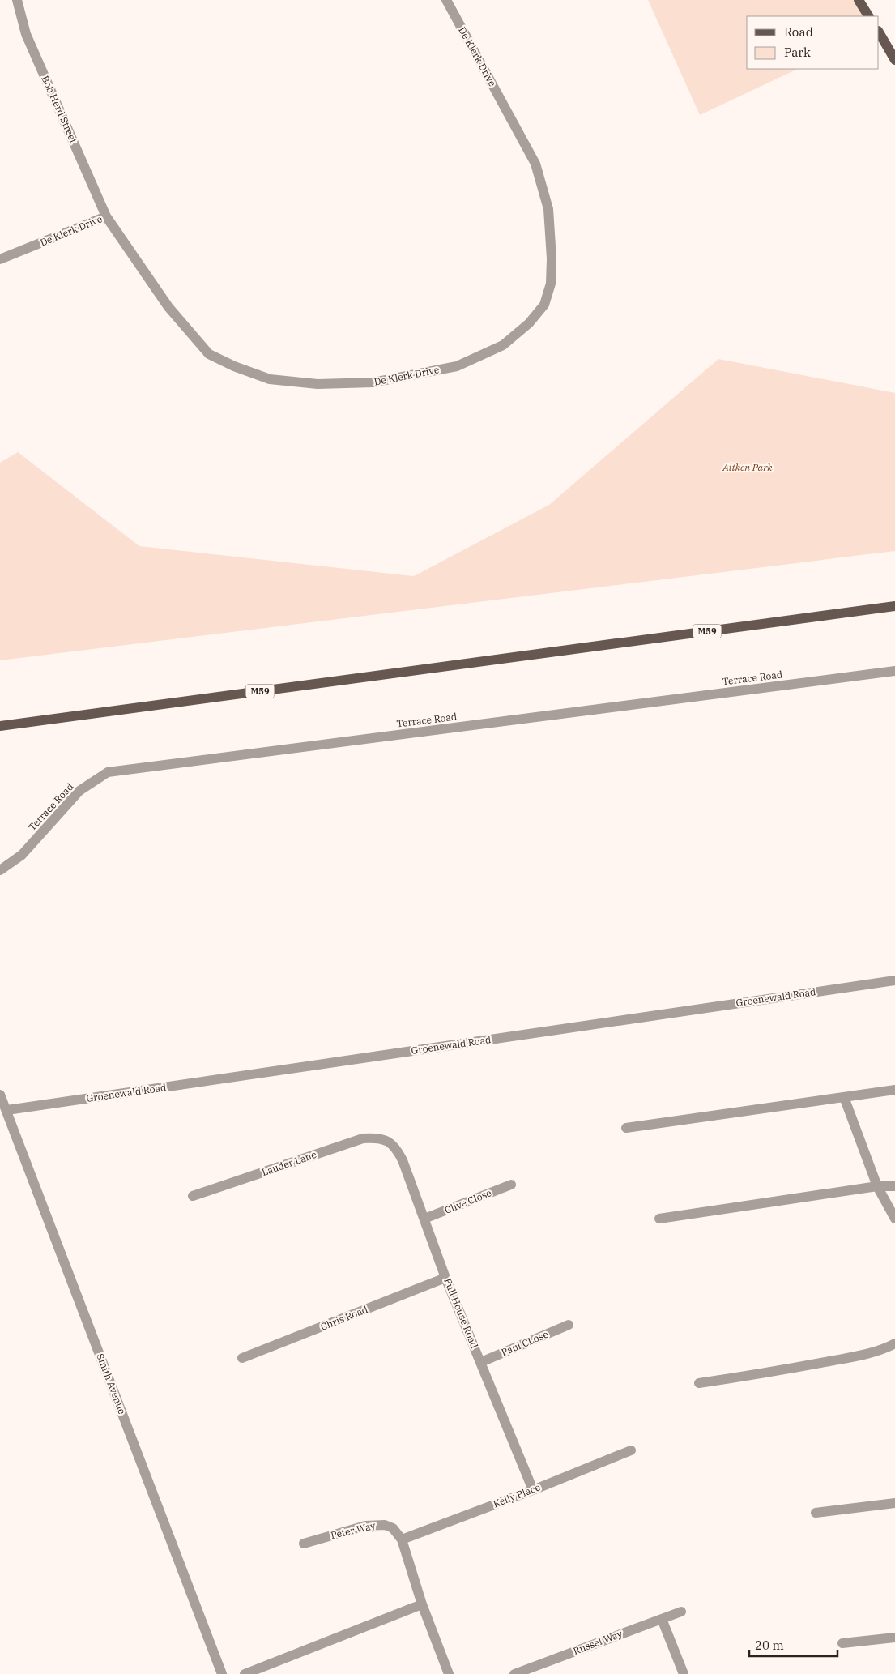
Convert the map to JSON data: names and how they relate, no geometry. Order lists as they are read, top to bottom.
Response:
{
  "streets": {
    "main road": ["M59"],
    "street": [
      "De Klerk Drive",
      "Bob Herd Street",
      "Terrace Road",
      "Groenewald Road",
      "Lauder Lane",
      "Clive Close",
      "Full House Road",
      "Chris Road",
      "Paul CLose",
      "Smith Avenue",
      "Kelly Place",
      "Peter Way",
      "Russel Way"
    ]
  },
  "crossings": [
    ["De Klerk Drive", "Bob Herd Street"],
    ["Groenewald Road", "Smith Avenue"],
    ["Lauder Lane", "Full House Road"],
    ["Clive Close", "Full House Road"],
    ["Full House Road", "Chris Road"],
    ["Full House Road", "Paul CLose"],
    ["Full House Road", "Kelly Place"],
    ["Kelly Place", "Peter Way"]
  ],
  "parks": ["Aitken Park"],
  "legend": ["Road", "Park"],
  "scale_bar": "20 m"
}
